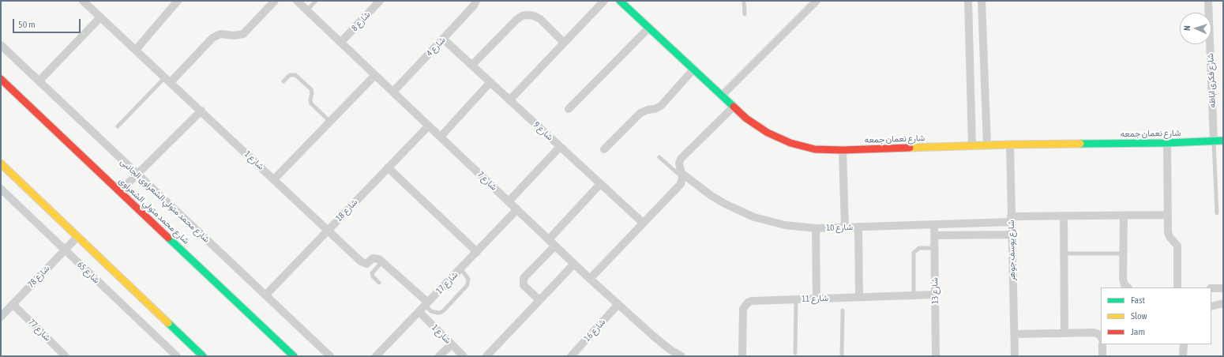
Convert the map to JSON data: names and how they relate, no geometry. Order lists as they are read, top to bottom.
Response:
{
  "streets": {
    "street": [
      "شارع 8",
      "شارع 4",
      "شارع فكرى اباظه",
      "شارع 9",
      "شارع نعمان جمعه",
      "شارع 1",
      "شارع 7",
      "شارع محمد متولي الشعراوى الجانبى",
      "شارع 18",
      "شارع محمد متولي الشعراوى",
      "شارع 10",
      "شارع يوسف جوهر",
      "شارع 65",
      "شارع 78",
      "شارع 17",
      "شارع 13",
      "شارع 11",
      "شارع 77",
      "شارع 16"
    ]
  },
  "crossings": [
    ["شارع 8", "شارع 7"],
    ["شارع 4", "شارع 9"],
    ["شارع 4", "شارع 7"],
    ["شارع فكرى اباظه", "شارع نعمان جمعه"],
    ["شارع نعمان جمعه", "شارع يوسف جوهر"],
    ["شارع 1", "شارع 18"],
    ["شارع 1", "شارع 17"],
    ["شارع 7", "شارع 18"],
    ["شارع 7", "شارع 17"],
    ["شارع 7", "شارع 16"],
    ["شارع محمد متولي الشعراوى الجانبى", "شارع 18"],
    ["شارع 10", "شارع يوسف جوهر"],
    ["شارع 10", "شارع 13"],
    ["شارع 65", "شارع 78"],
    ["شارع 78", "شارع 77"],
    ["شارع 13", "شارع 11"]
  ],
  "legend": ["Fast", "Slow", "Jam"],
  "scale_bar": "50 m",
  "north": "left"
}
